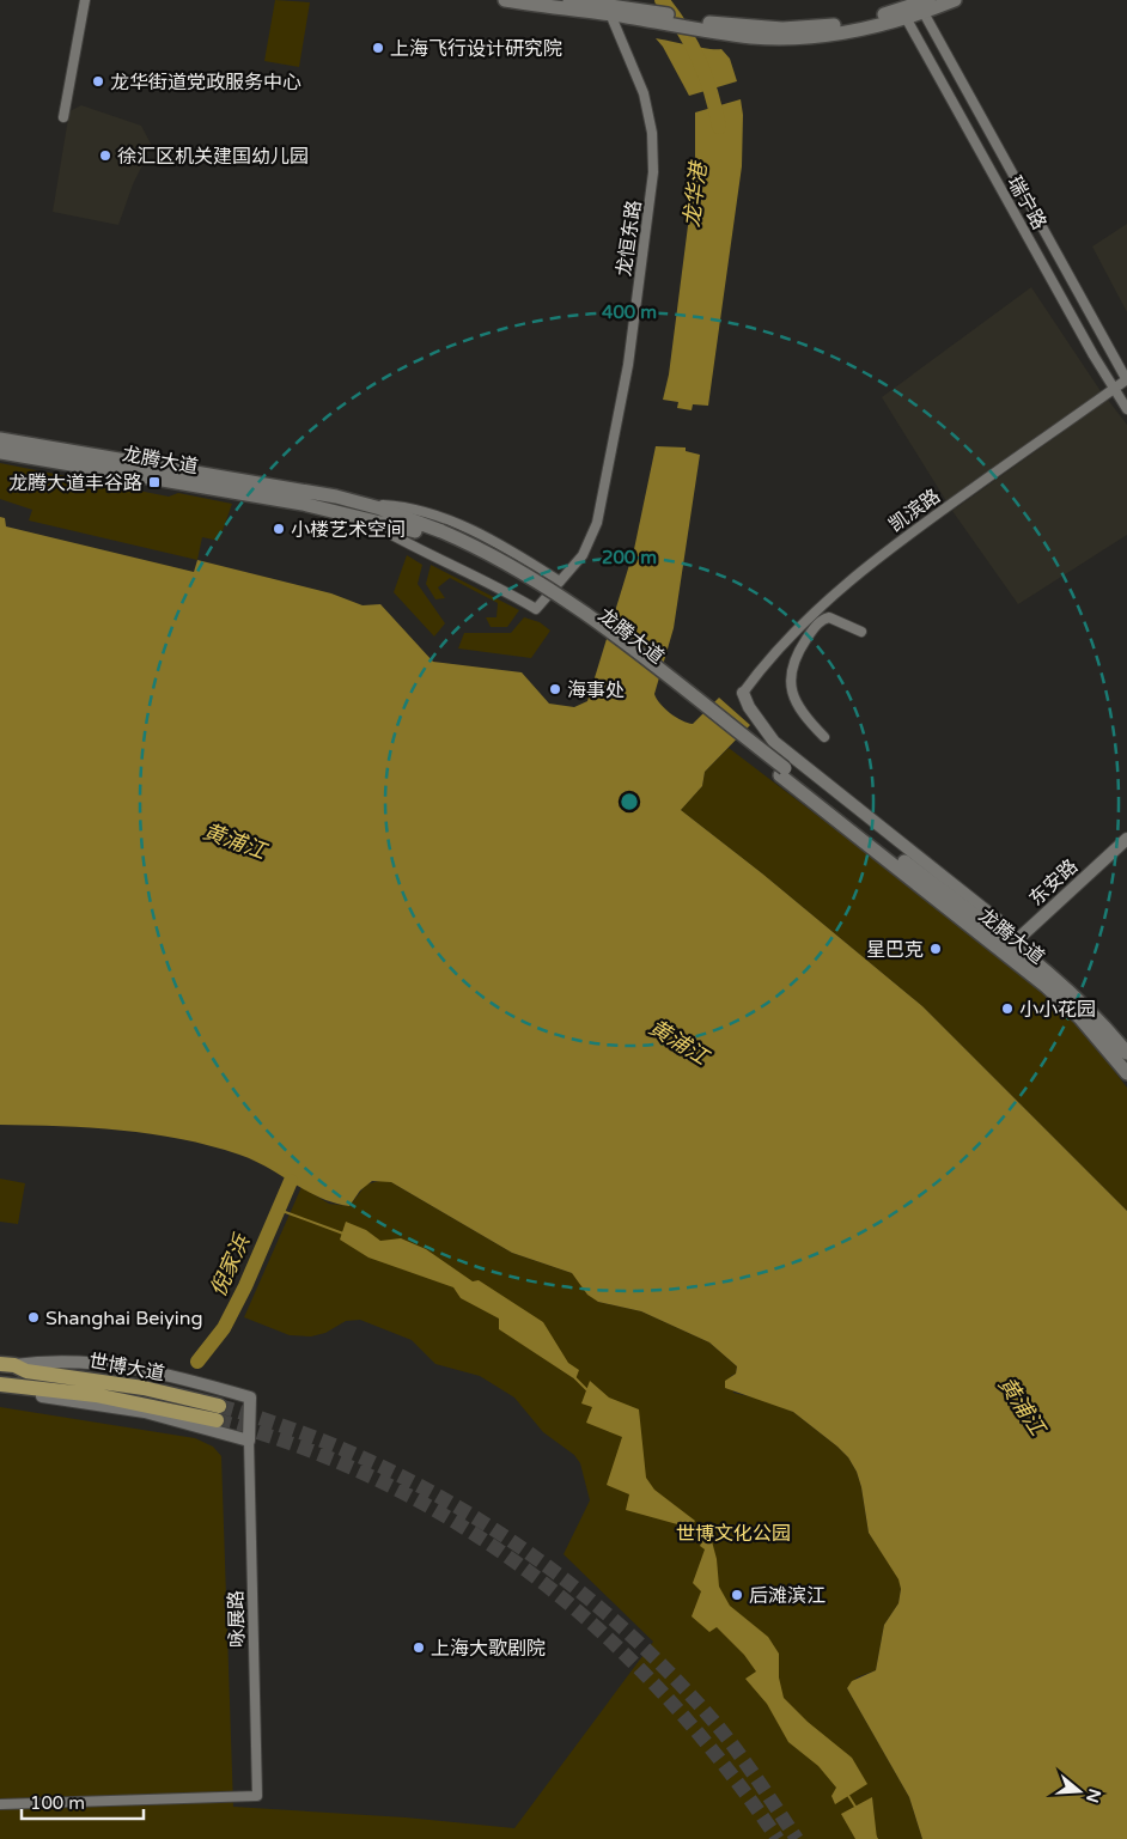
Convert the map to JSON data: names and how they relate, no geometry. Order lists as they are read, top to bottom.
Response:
{
  "streets": {
    "main road": ["龙腾大道", "世博大道"],
    "street": [
      "瑞宁路",
      "龙恒东路",
      "凯滨路",
      "东安路",
      "咏展路"
    ]
  },
  "crossings": [
    ["瑞宁路", "凯滨路"],
    ["龙恒东路", "龙腾大道"],
    ["龙腾大道", "东安路"]
  ],
  "water": ["龙华港", "黄浦江", "倪家浜"],
  "parks": ["世博文化公园"],
  "places": {
    "other": [
      "上海飞行设计研究院",
      "龙华街道党政服务中心",
      "徐汇区机关建国幼儿园",
      "小楼艺术空间",
      "海事处",
      "星巴克",
      "小小花园",
      "Shanghai Beiying",
      "后滩滨江",
      "上海大歌剧院"
    ],
    "transit": ["龙腾大道丰谷路"]
  },
  "scale_bar": "100 m",
  "north": "right",
  "rings": ["400 m", "200 m"]
}
